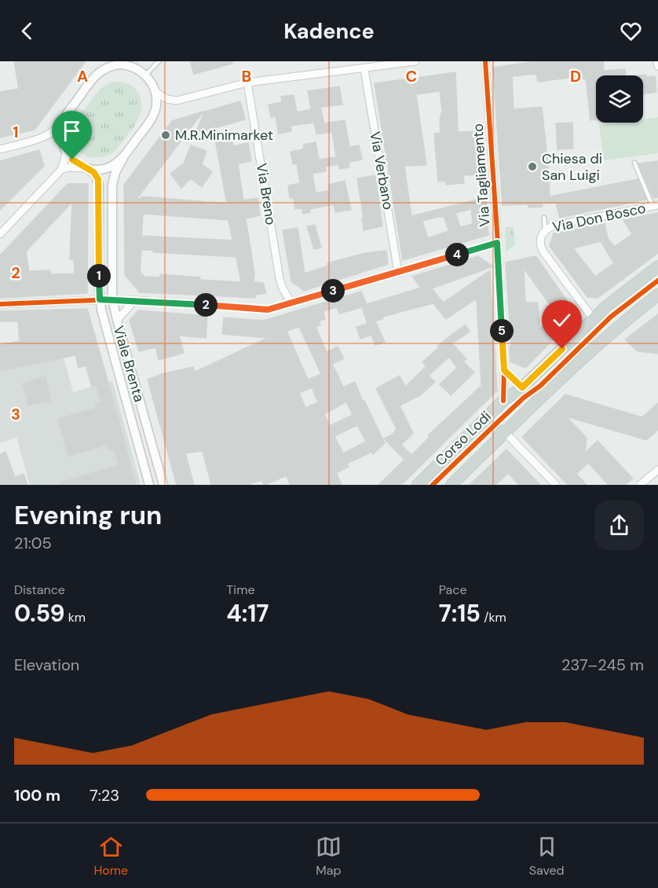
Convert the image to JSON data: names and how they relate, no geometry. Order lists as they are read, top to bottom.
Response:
{
  "streets": {
    "main road": ["Corso Lodi"],
    "street": [
      "Via Verbano",
      "Via Tagliamento",
      "Via Breno",
      "Via Don Bosco",
      "Viale Brenta"
    ]
  },
  "crossings": [
    ["Via Tagliamento", "Corso Lodi"]
  ],
  "places": ["M.R.Minimarket", "Chiesa di San Luigi"],
  "page": {
    "header": "Kadence",
    "pins": [
      "4",
      "1",
      "3",
      "2",
      "5"
    ],
    "heading": ["Evening run", "21:05"],
    "stats": [
      ["Distance", "0.59 km"],
      ["Time", "4:17"],
      ["Pace", "7:15 /km"]
    ],
    "chart": ["Elevation", "237–245 m"],
    "list": [
      {
        "name": "100 m",
        "note": "7:23"
      }
    ],
    "tabs": ["Home", "Map", "Saved"]
  },
  "grid": {
    "columns": [
      "A",
      "B",
      "C",
      "D"
    ],
    "rows": ["1", "2", "3"]
  }
}
